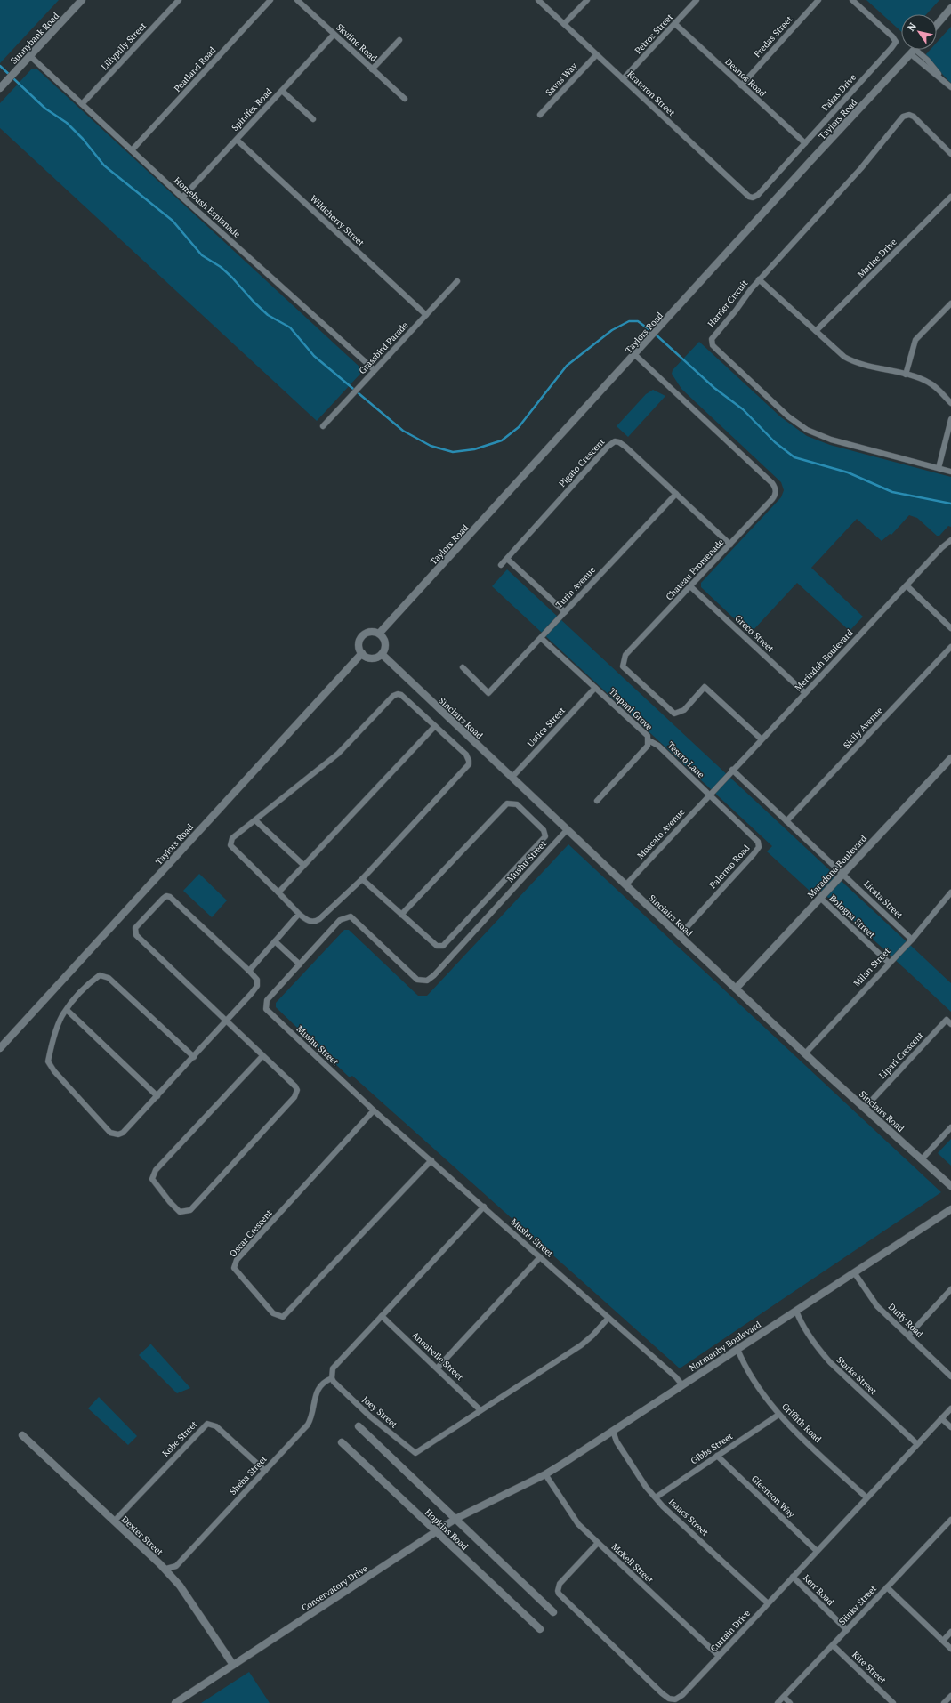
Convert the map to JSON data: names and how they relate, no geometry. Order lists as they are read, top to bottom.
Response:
{
  "streets": {
    "street": [
      "Petros Street",
      "Fredas Street",
      "Sunnybank Road",
      "Skyline Road",
      "Lillypilly Street",
      "Peatland Road",
      "Deanos Road",
      "Savas Way",
      "Pakas Drive",
      "Krateron Street",
      "Spinifex Road",
      "Taylors Road",
      "Homebush Esplanade",
      "Wildcherry Street",
      "Marlee Drive",
      "Harrier Circuit",
      "Grassbird Parade",
      "Pigato Crescent",
      "Chateau Promenade",
      "Turin Avenue",
      "Greco Street",
      "Merindah Boulevard",
      "Trapani Grove",
      "Sinclairs Road",
      "Ustica Street",
      "Sicily Avenue",
      "Tesero Lane",
      "Moscato Avenue",
      "Mushu Street",
      "Palermo Road",
      "Maradona Boulevard",
      "Licata Street",
      "Bologna Street",
      "Milan Street",
      "Lipari Crescent",
      "Oscar Crescent",
      "Duffy Road",
      "Normanby Boulevard",
      "Annabelle Street",
      "Starke Street",
      "Joey Street",
      "Griffith Road",
      "Kobe Street",
      "Gibbs Street",
      "Sheba Street",
      "Gleenson Way",
      "Isaacs Street",
      "Hopkins Road",
      "Dexter Street",
      "McKell Street",
      "Conservatory Drive",
      "Kerr Road",
      "Slinky Street",
      "Curtain Drive",
      "Kite Street"
    ]
  },
  "crossings": [
    ["Petros Street", "Deanos Road"],
    ["Petros Street", "Krateron Street"],
    ["Fredas Street", "Deanos Road"],
    ["Sunnybank Road", "Homebush Esplanade"],
    ["Skyline Road", "Spinifex Road"],
    ["Lillypilly Street", "Homebush Esplanade"],
    ["Peatland Road", "Homebush Esplanade"],
    ["Deanos Road", "Pakas Drive"],
    ["Savas Way", "Krateron Street"],
    ["Pakas Drive", "Krateron Street"],
    ["Spinifex Road", "Homebush Esplanade"],
    ["Spinifex Road", "Wildcherry Street"],
    ["Taylors Road", "Chateau Promenade"],
    ["Taylors Road", "Sinclairs Road"],
    ["Homebush Esplanade", "Grassbird Parade"],
    ["Wildcherry Street", "Grassbird Parade"],
    ["Pigato Crescent", "Chateau Promenade"],
    ["Pigato Crescent", "Turin Avenue"],
    ["Chateau Promenade", "Greco Street"],
    ["Chateau Promenade", "Merindah Boulevard"],
    ["Turin Avenue", "Trapani Grove"],
    ["Greco Street", "Merindah Boulevard"],
    ["Merindah Boulevard", "Tesero Lane"],
    ["Merindah Boulevard", "Moscato Avenue"],
    ["Merindah Boulevard", "Palermo Road"],
    ["Merindah Boulevard", "Licata Street"],
    ["Trapani Grove", "Ustica Street"],
    ["Trapani Grove", "Tesero Lane"],
    ["Sinclairs Road", "Ustica Street"],
    ["Sinclairs Road", "Moscato Avenue"],
    ["Sinclairs Road", "Mushu Street"],
    ["Sinclairs Road", "Palermo Road"],
    ["Sinclairs Road", "Maradona Boulevard"],
    ["Sinclairs Road", "Milan Street"],
    ["Sinclairs Road", "Lipari Crescent"],
    ["Sicily Avenue", "Licata Street"],
    ["Tesero Lane", "Moscato Avenue"],
    ["Tesero Lane", "Palermo Road"],
    ["Moscato Avenue", "Palermo Road"],
    ["Mushu Street", "Oscar Crescent"],
    ["Mushu Street", "Normanby Boulevard"],
    ["Mushu Street", "Joey Street"],
    ["Maradona Boulevard", "Licata Street"],
    ["Maradona Boulevard", "Bologna Street"],
    ["Licata Street", "Milan Street"],
    ["Bologna Street", "Milan Street"],
    ["Duffy Road", "Normanby Boulevard"],
    ["Normanby Boulevard", "Starke Street"],
    ["Normanby Boulevard", "Griffith Road"],
    ["Normanby Boulevard", "Isaacs Street"],
    ["Normanby Boulevard", "McKell Street"],
    ["Normanby Boulevard", "Conservatory Drive"],
    ["Annabelle Street", "Joey Street"],
    ["Starke Street", "Curtain Drive"],
    ["Joey Street", "Sheba Street"],
    ["Griffith Road", "Gibbs Street"],
    ["Griffith Road", "Curtain Drive"],
    ["Kobe Street", "Sheba Street"],
    ["Kobe Street", "Dexter Street"],
    ["Gibbs Street", "Gleenson Way"],
    ["Gibbs Street", "Isaacs Street"],
    ["Sheba Street", "Dexter Street"],
    ["Gleenson Way", "Curtain Drive"],
    ["Isaacs Street", "Curtain Drive"],
    ["Hopkins Road", "Conservatory Drive"],
    ["Dexter Street", "Conservatory Drive"],
    ["McKell Street", "Curtain Drive"],
    ["Kerr Road", "Slinky Street"],
    ["Kerr Road", "Curtain Drive"],
    ["Slinky Street", "Kite Street"]
  ],
  "north": "top left"
}
